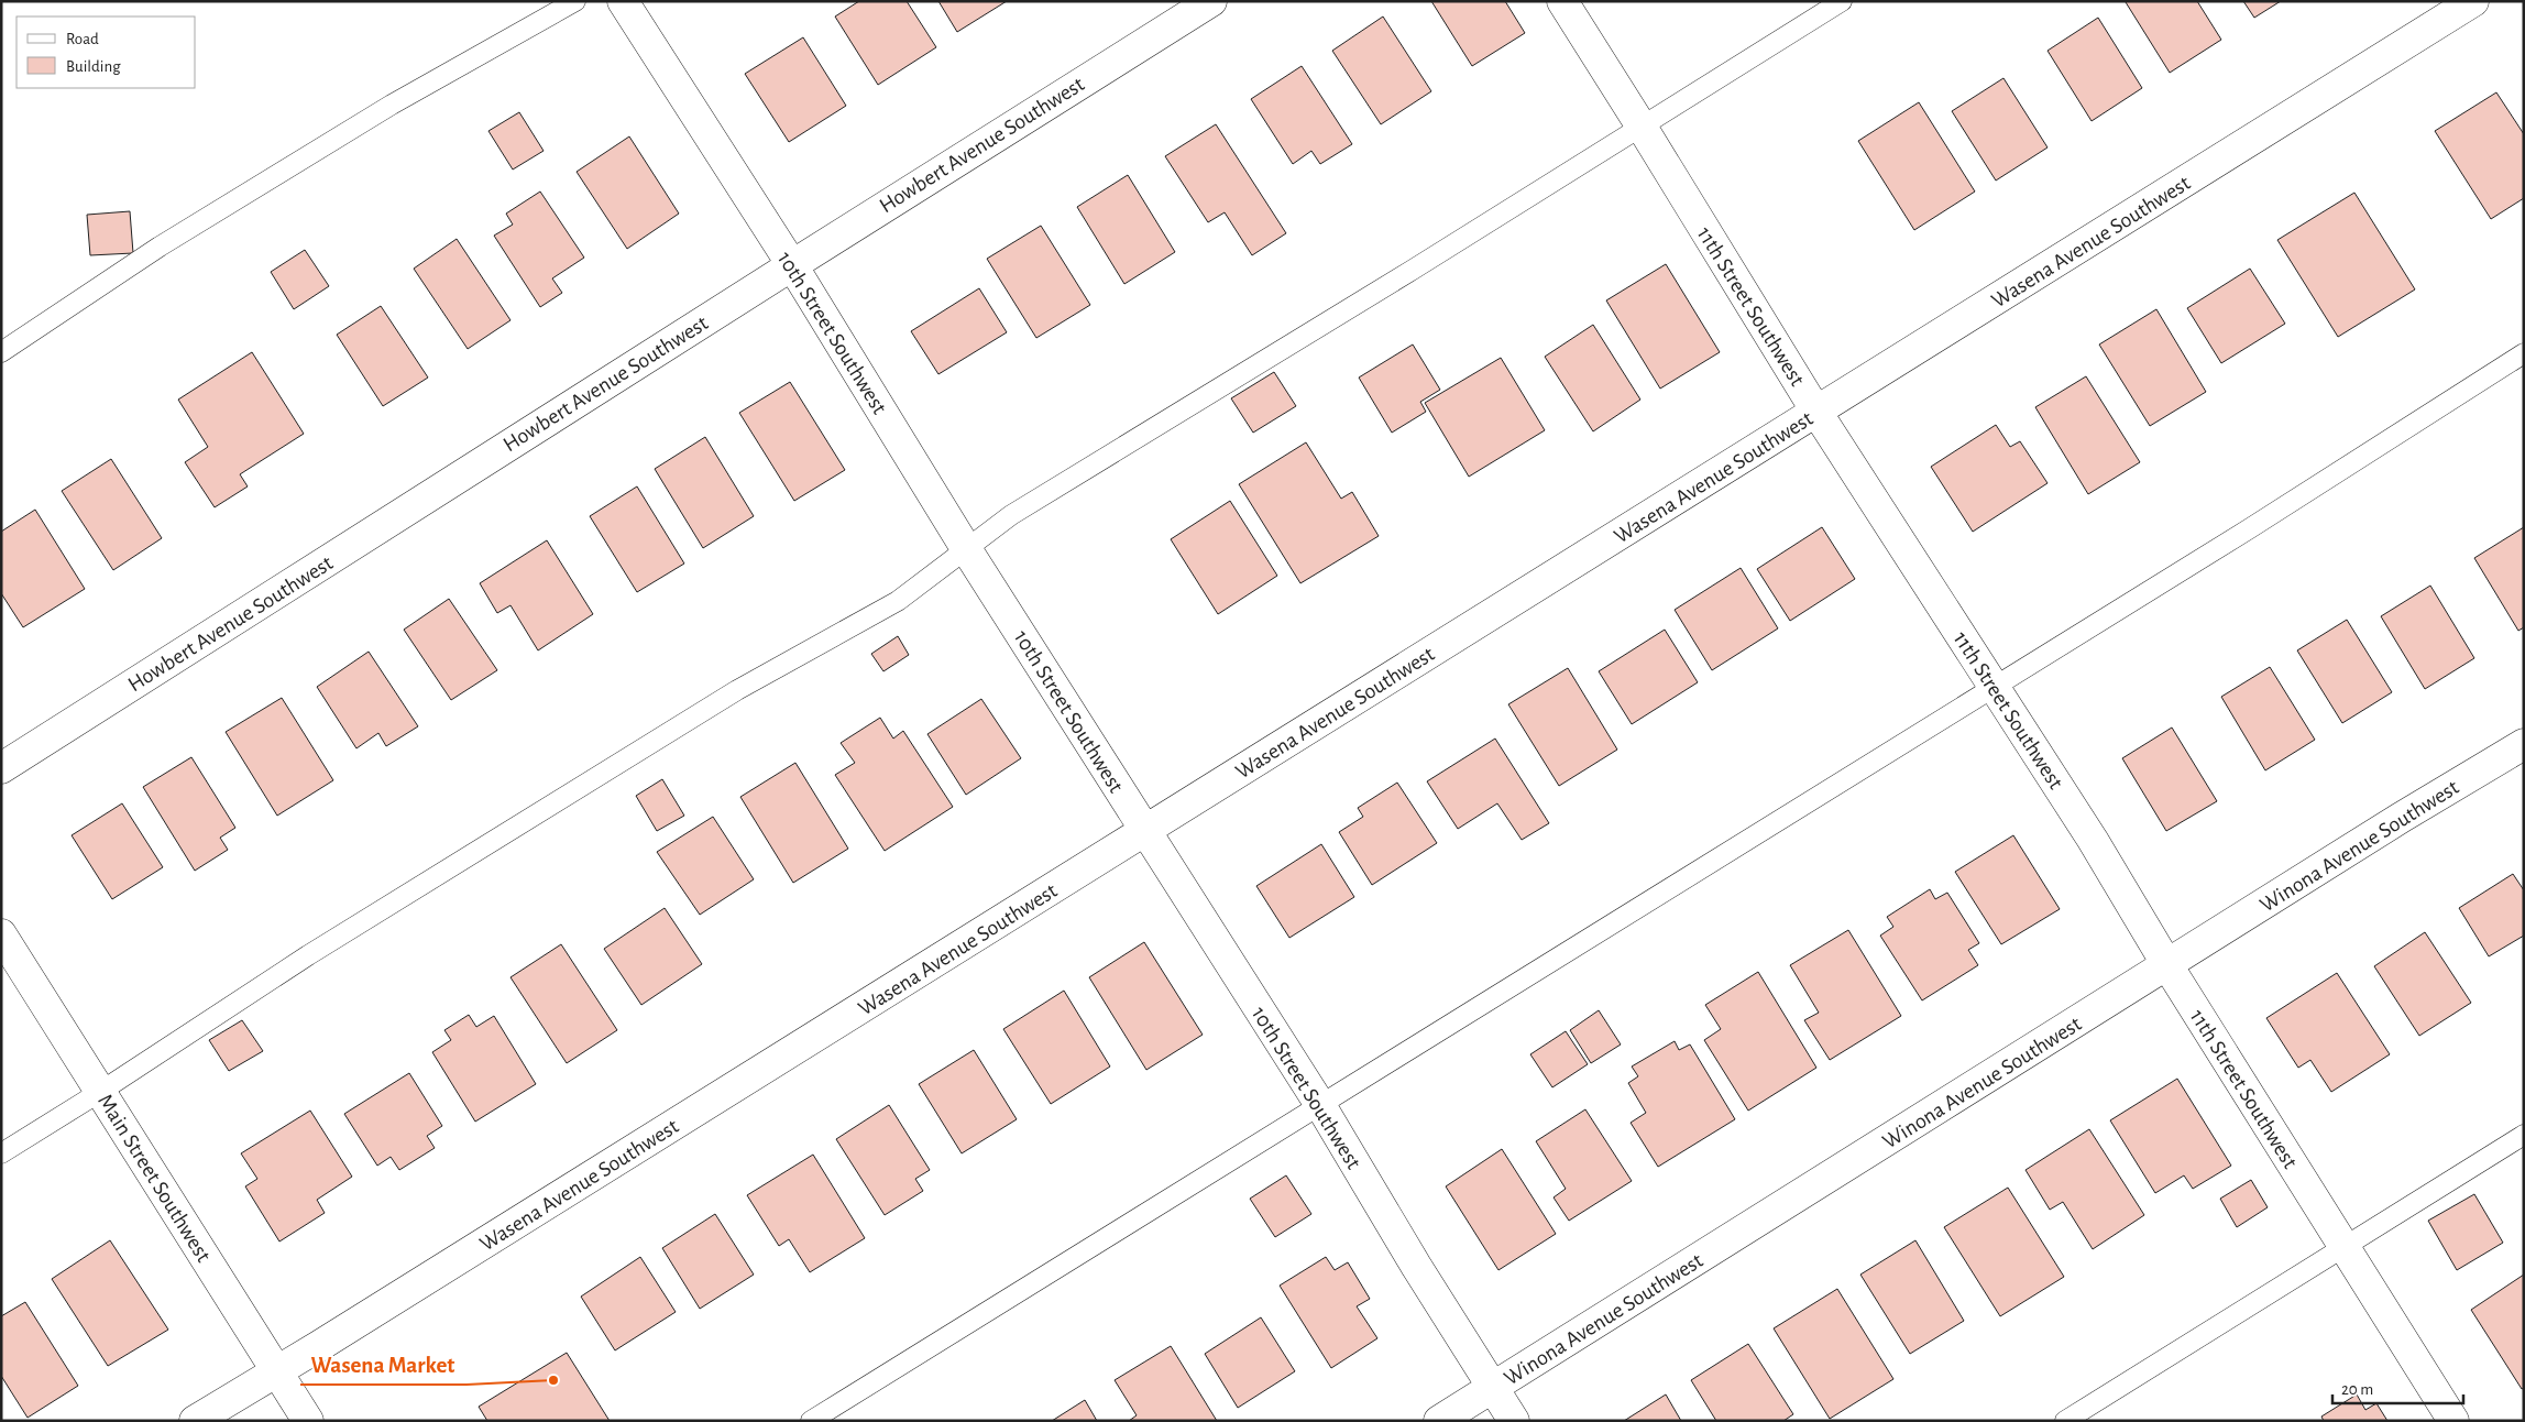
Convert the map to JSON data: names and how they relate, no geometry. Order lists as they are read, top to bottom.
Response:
{
  "streets": {
    "street": [
      "Howbert Avenue Southwest",
      "Wasena Avenue Southwest",
      "11th Street Southwest",
      "10th Street Southwest",
      "Winona Avenue Southwest",
      "Main Street Southwest"
    ]
  },
  "crossings": [
    ["Howbert Avenue Southwest", "10th Street Southwest"],
    ["Wasena Avenue Southwest", "11th Street Southwest"],
    ["Wasena Avenue Southwest", "10th Street Southwest"],
    ["Wasena Avenue Southwest", "Main Street Southwest"],
    ["11th Street Southwest", "Winona Avenue Southwest"],
    ["10th Street Southwest", "Winona Avenue Southwest"]
  ],
  "places": ["Wasena Market"],
  "legend": ["Road", "Building"],
  "scale_bar": "20 m"
}
